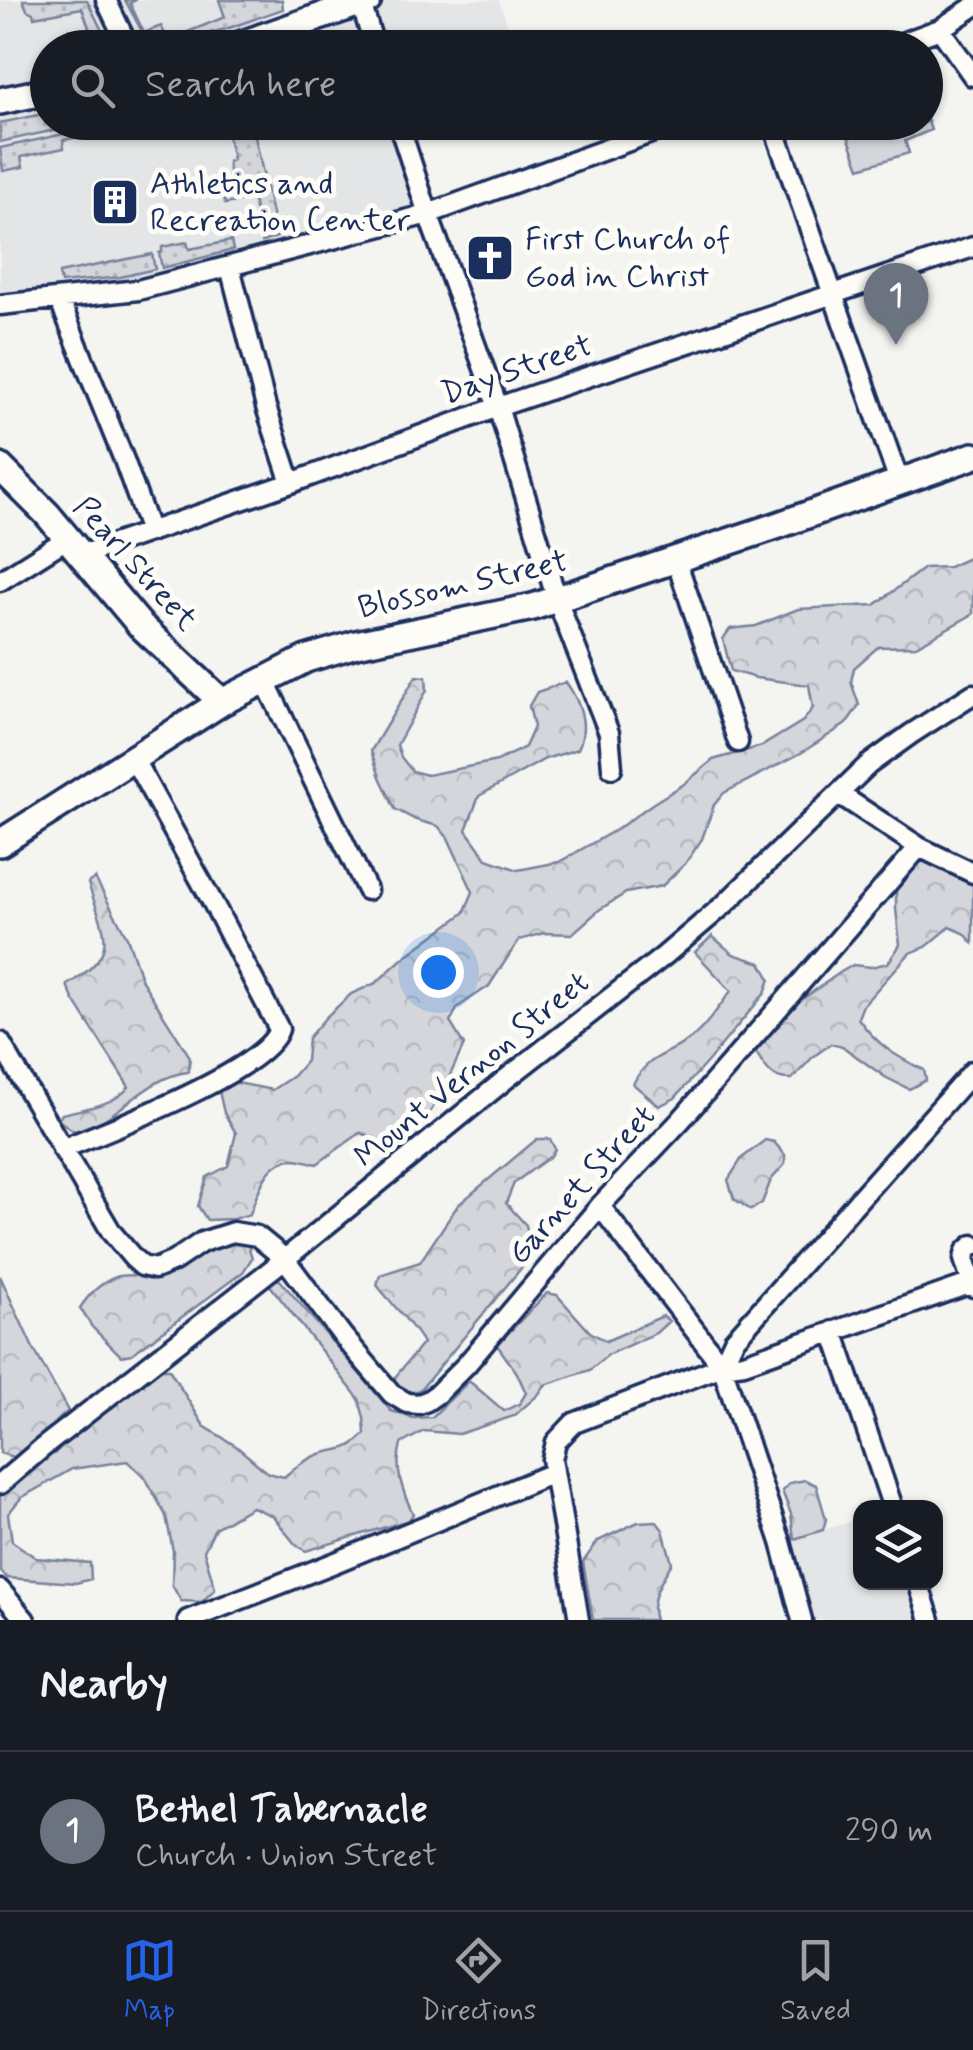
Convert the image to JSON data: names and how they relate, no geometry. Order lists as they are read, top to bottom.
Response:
{
  "streets": {
    "street": [
      "Day Street",
      "Pearl Street",
      "Blossom Street",
      "Mount Vernon Street",
      "Garnet Street"
    ]
  },
  "crossings": [
    ["Day Street", "Pearl Street"],
    ["Pearl Street", "Blossom Street"],
    ["Mount Vernon Street", "Garnet Street"]
  ],
  "places": {
    "building": ["Athletics and Recreation Center"],
    "church": ["First Church of God in Christ"]
  },
  "page": {
    "search": "Search here",
    "pins": "1",
    "heading": "Nearby",
    "list": [
      {
        "mark": "1",
        "name": "Bethel Tabernacle",
        "note": "Church · Union Street",
        "value": "290 m"
      }
    ],
    "nav": ["Map", "Directions", "Saved"]
  }
}
